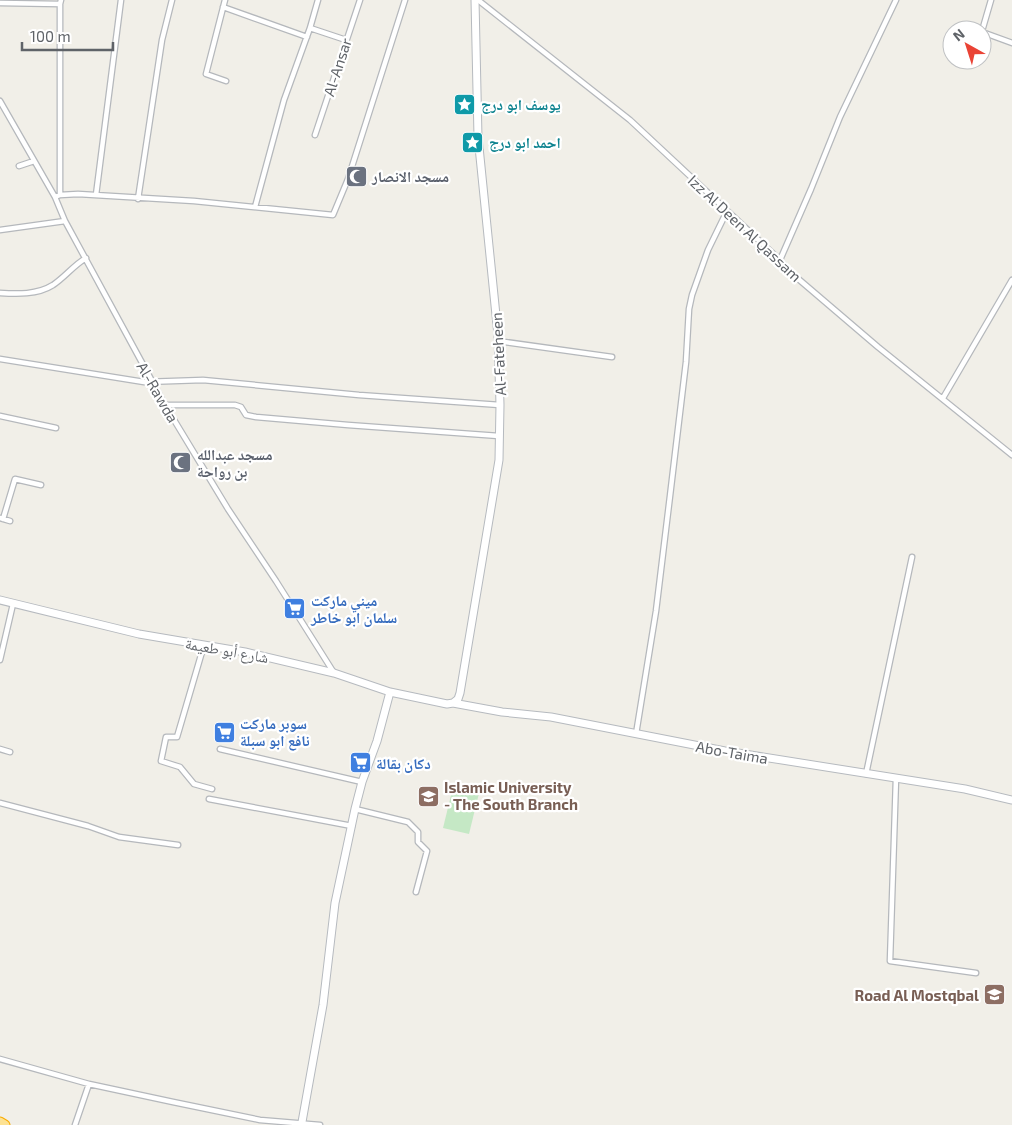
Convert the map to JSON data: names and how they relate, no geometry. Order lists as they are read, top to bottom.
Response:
{
  "streets": {
    "street": [
      "Al-Ansar",
      "Izz Al Deen Al Qassam",
      "Al-Fateheen",
      "Al-Rawda",
      "شارع أبو طعيمة",
      "Abo-Taima"
    ]
  },
  "crossings": [
    ["Izz Al Deen Al Qassam", "Al-Fateheen"],
    ["Al-Fateheen", "شارع أبو طعيمة"],
    ["Al-Fateheen", "Abo-Taima"],
    ["Al-Rawda", "شارع أبو طعيمة"],
    ["شارع أبو طعيمة", "Abo-Taima"]
  ],
  "places": {
    "place": ["يوسف ابو درج", "احمد ابو درج"],
    "mosque": ["مسجد الانصار", "مسجد عبدالله بن رواحة"],
    "supermarket": ["ميني ماركت سلمان ابو خاطر", "سوبر ماركت نافع ابو سبلة", "دكان بقالة"],
    "school or university": ["Islamic University - The South Branch", "Road Al Mostqbal"]
  },
  "scale_bar": "100 m",
  "north": "top left"
}
